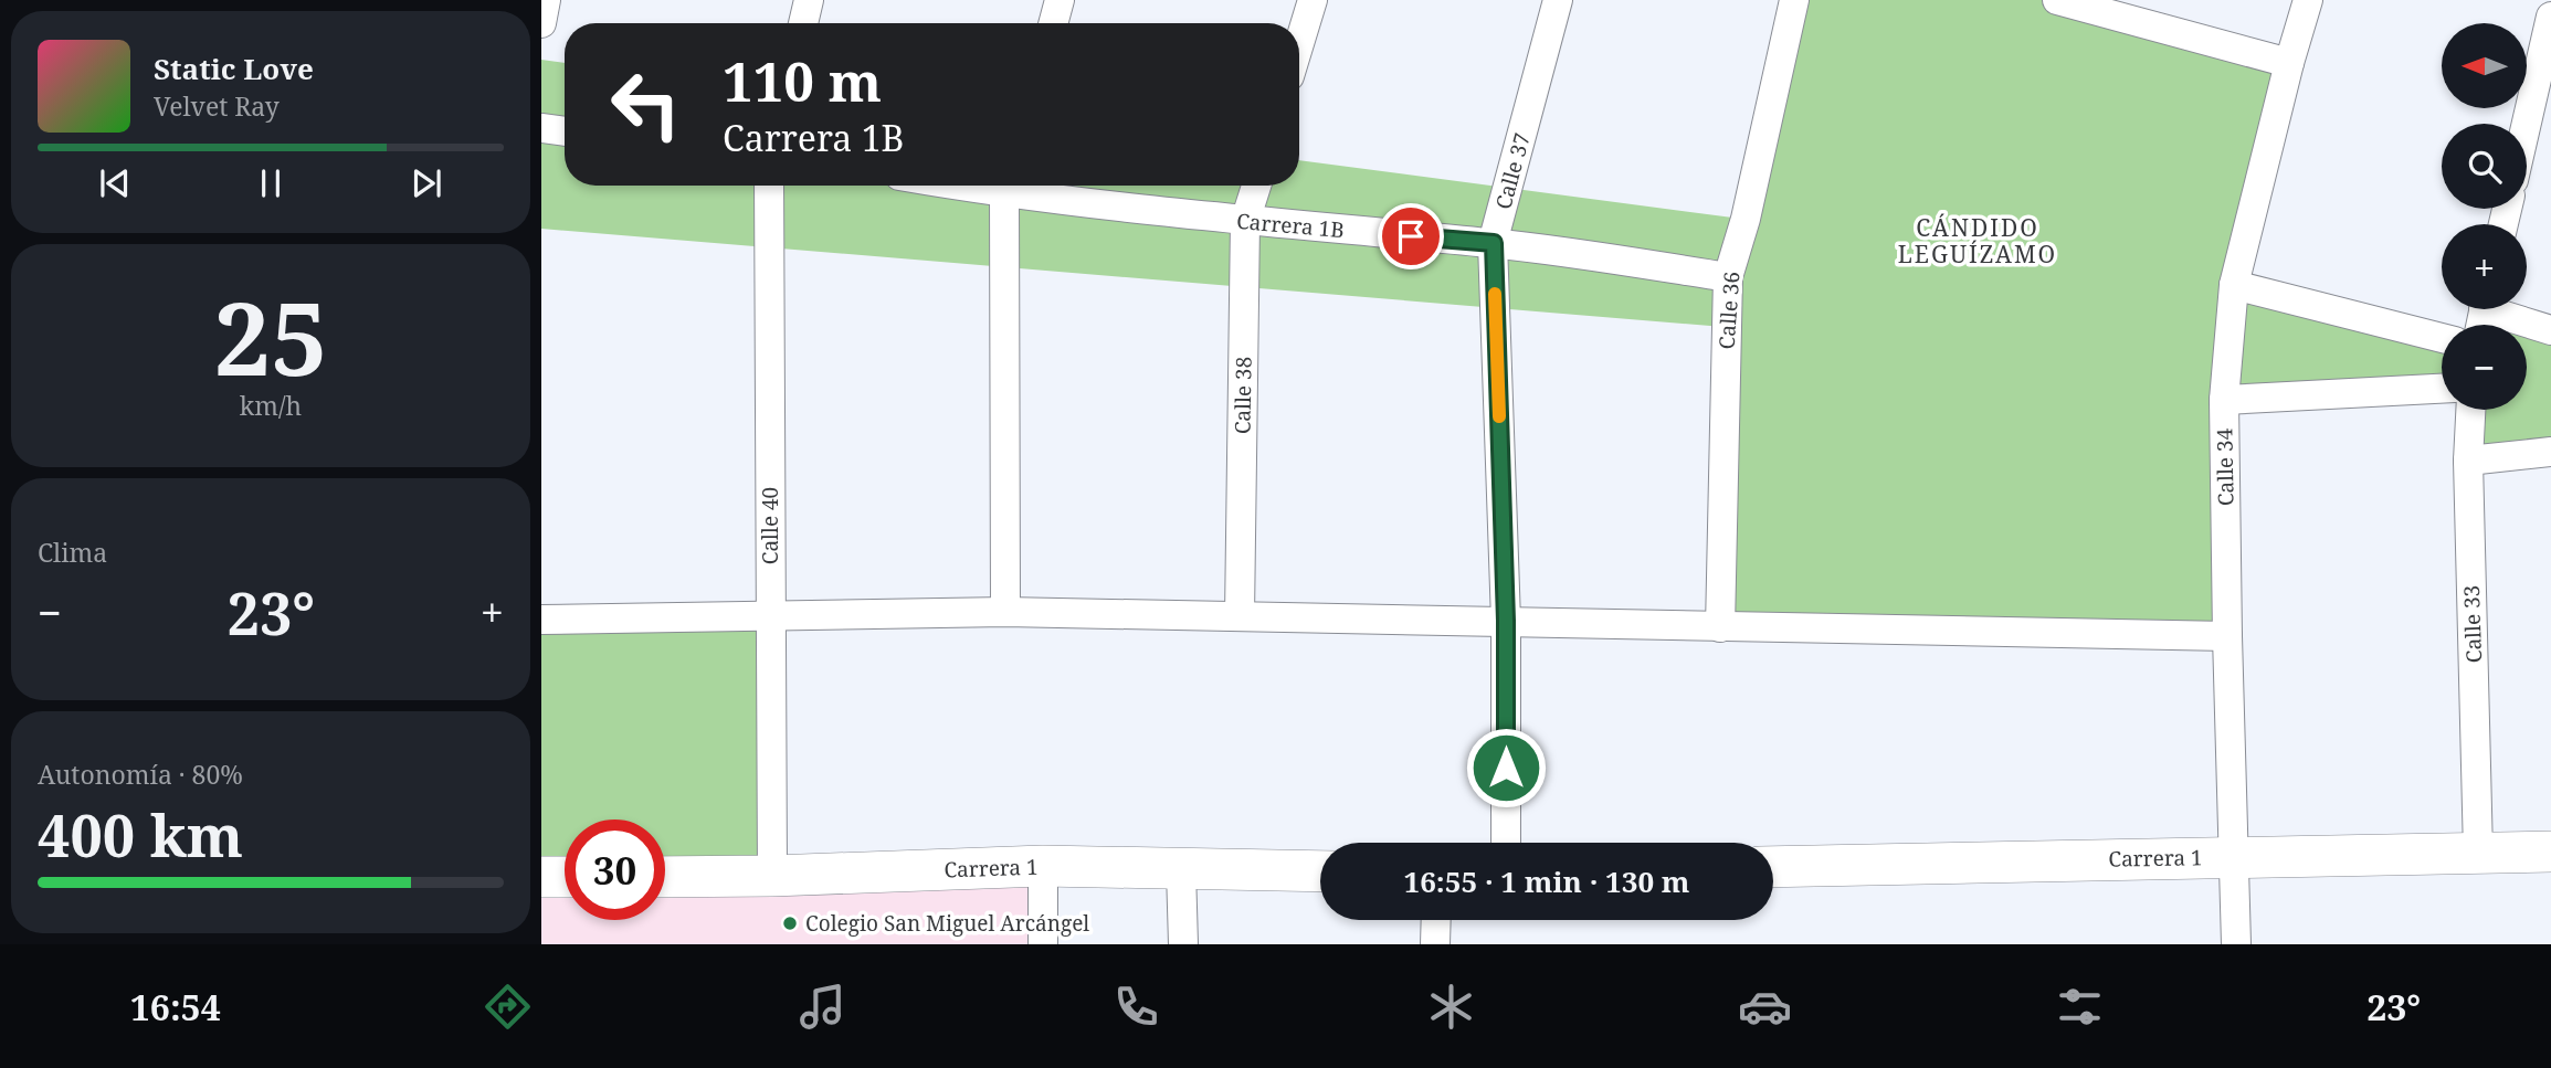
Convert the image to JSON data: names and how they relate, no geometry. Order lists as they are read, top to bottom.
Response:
{
  "streets": {
    "main road": ["Carrera 1"],
    "street": [
      "Calle 37",
      "Carrera 1B",
      "Calle 36",
      "Calle 38",
      "Calle 34",
      "Calle 40",
      "Calle 33"
    ]
  },
  "crossings": [
    ["Calle 37", "Carrera 1B"],
    ["Carrera 1B", "Calle 36"],
    ["Carrera 1B", "Calle 38"],
    ["Calle 34", "Carrera 1"],
    ["Calle 40", "Carrera 1"],
    ["Calle 33", "Carrera 1"]
  ],
  "districts": ["CÁNDIDO LEGUÍZAMO"],
  "places": ["Colegio San Miguel Arcángel"],
  "north": "left",
  "page": {
    "map_buttons": ["+", "−"],
    "turn": ["110 m", "Carrera 1B"],
    "song": ["Static Love", "Velvet Ray"],
    "tile": [
      ["25", "km/h"],
      "Clima",
      ["Autonomía · 80%", "400 km"]
    ],
    "heat": ["−", "23°", "+"],
    "limit": "30",
    "trip": "16:55 · 1 min · 130 m",
    "tabs": ["16:54", "23°"]
  }
}
